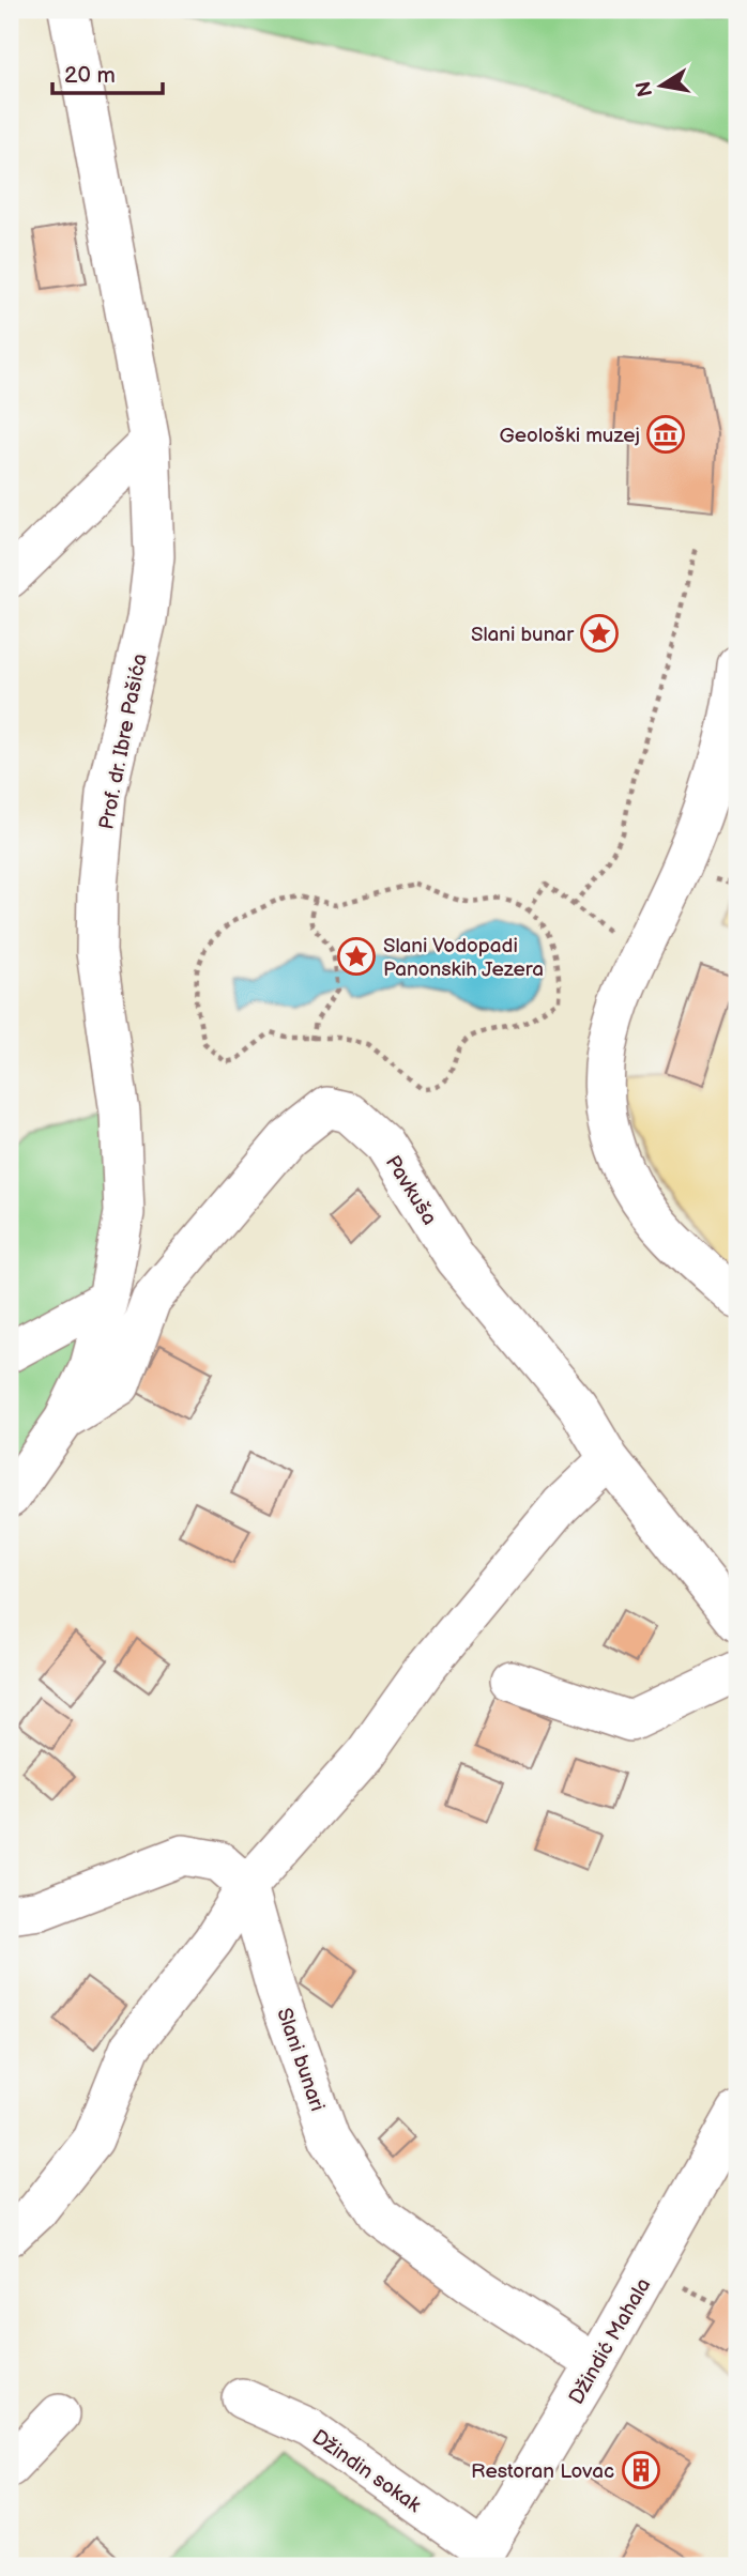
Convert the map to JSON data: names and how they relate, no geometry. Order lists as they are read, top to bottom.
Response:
{
  "streets": {
    "street": [
      "Prof. dr. Ibre Pašića",
      "Pavkuša",
      "Slani bunari",
      "Džindić Mahala",
      "Džindin sokak"
    ]
  },
  "crossings": [
    ["Prof. dr. Ibre Pašića", "Pavkuša"],
    ["Slani bunari", "Džindić Mahala"],
    ["Džindić Mahala", "Džindin sokak"]
  ],
  "places": {
    "museum": ["Geološki muzej"],
    "place": ["Slani bunar", "Slani Vodopadi Panonskih Jezera"],
    "building": ["Restoran Lovac"]
  },
  "scale_bar": "20 m",
  "north": "left"
}
